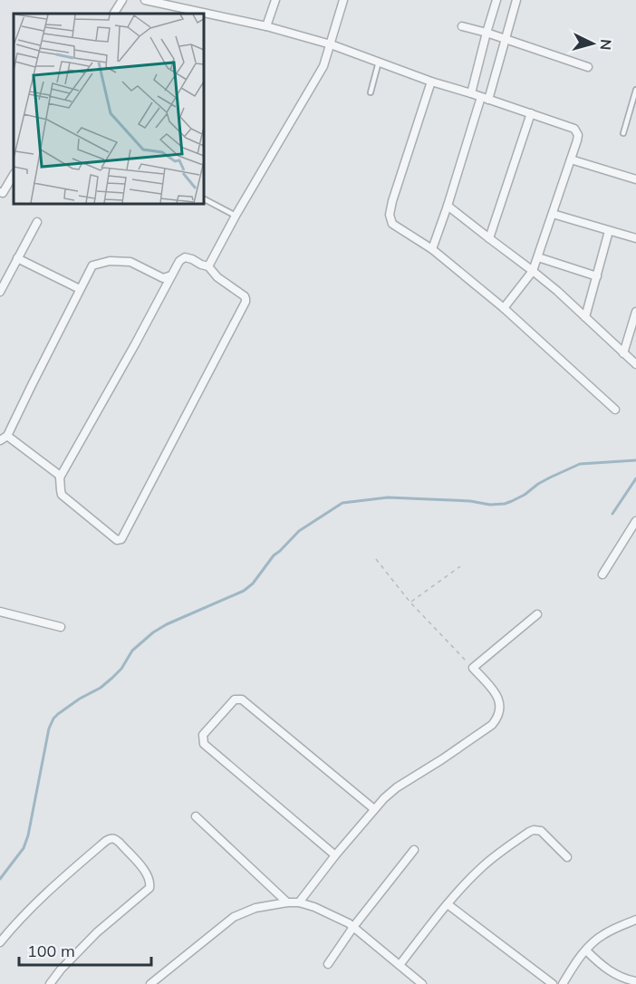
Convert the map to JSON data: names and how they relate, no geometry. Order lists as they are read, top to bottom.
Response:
{
  "scale_bar": "100 m",
  "north": "right"
}
